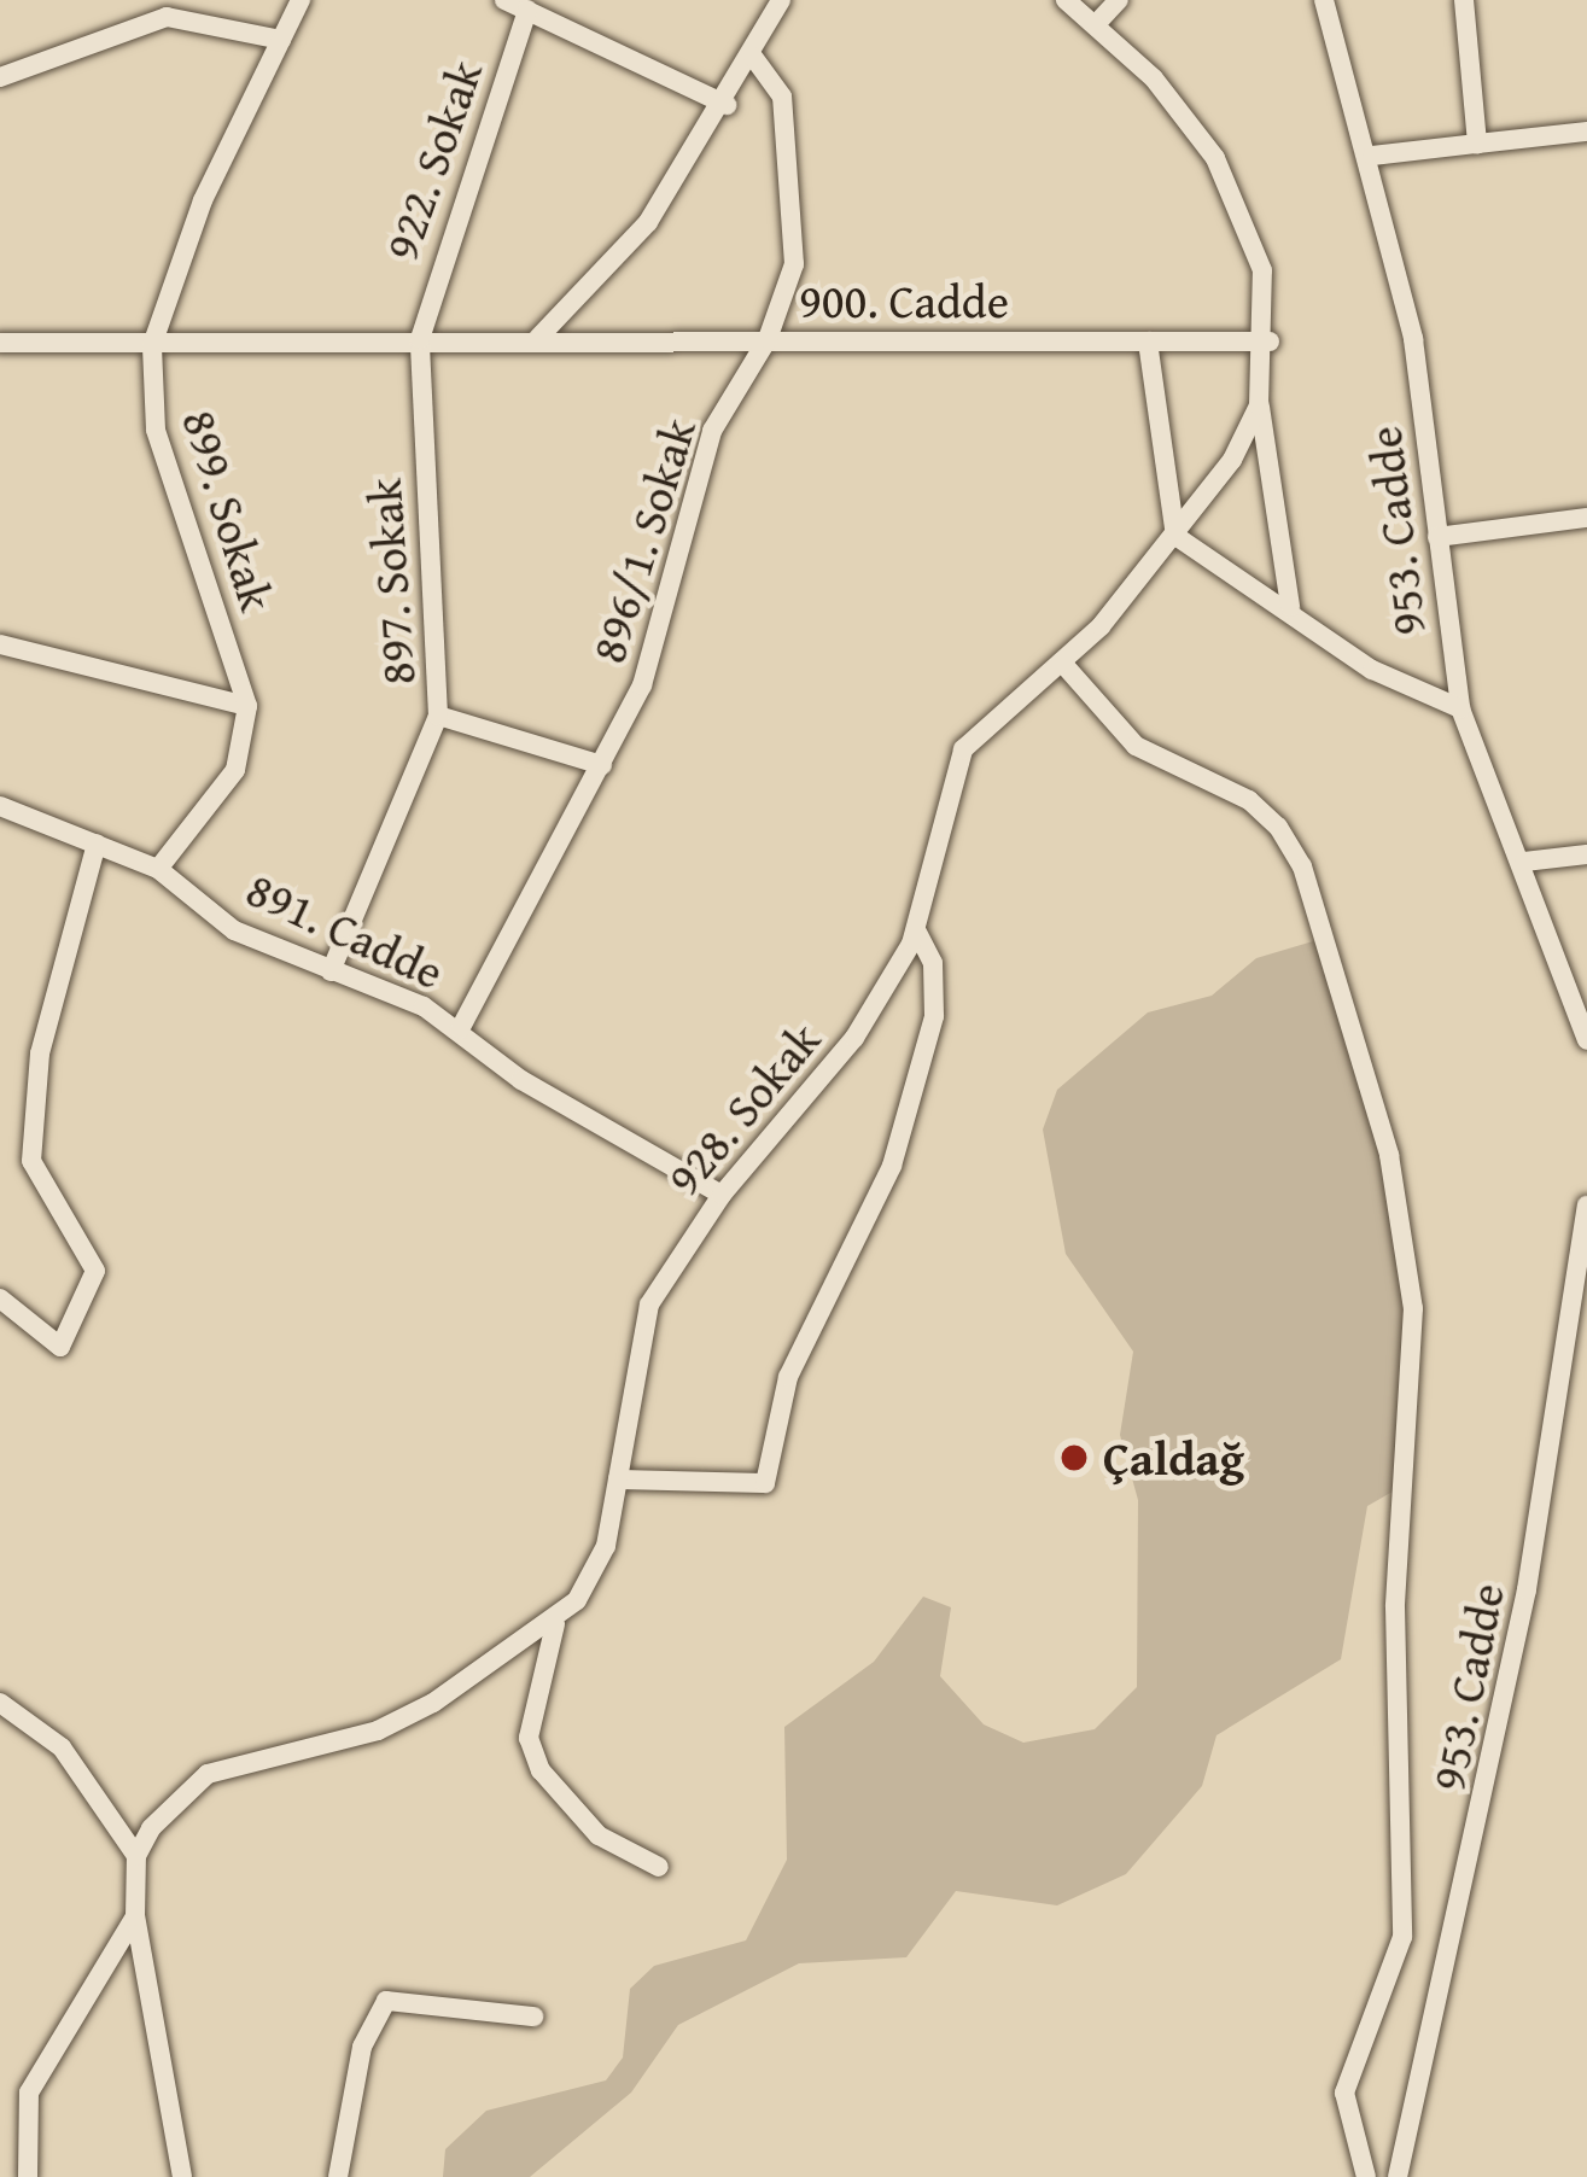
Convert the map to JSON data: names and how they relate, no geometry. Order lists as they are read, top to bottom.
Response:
{
  "streets": {
    "street": [
      "922. Sokak",
      "900. Cadde",
      "899. Sokak",
      "953. Cadde",
      "896/1. Sokak",
      "897. Sokak",
      "891. Cadde",
      "928. Sokak"
    ]
  },
  "crossings": [
    ["922. Sokak", "900. Cadde"],
    ["922. Sokak", "897. Sokak"],
    ["900. Cadde", "899. Sokak"],
    ["900. Cadde", "896/1. Sokak"],
    ["900. Cadde", "897. Sokak"],
    ["900. Cadde", "928. Sokak"],
    ["896/1. Sokak", "891. Cadde"],
    ["897. Sokak", "891. Cadde"],
    ["891. Cadde", "928. Sokak"]
  ],
  "places": ["Çaldağ"]
}
